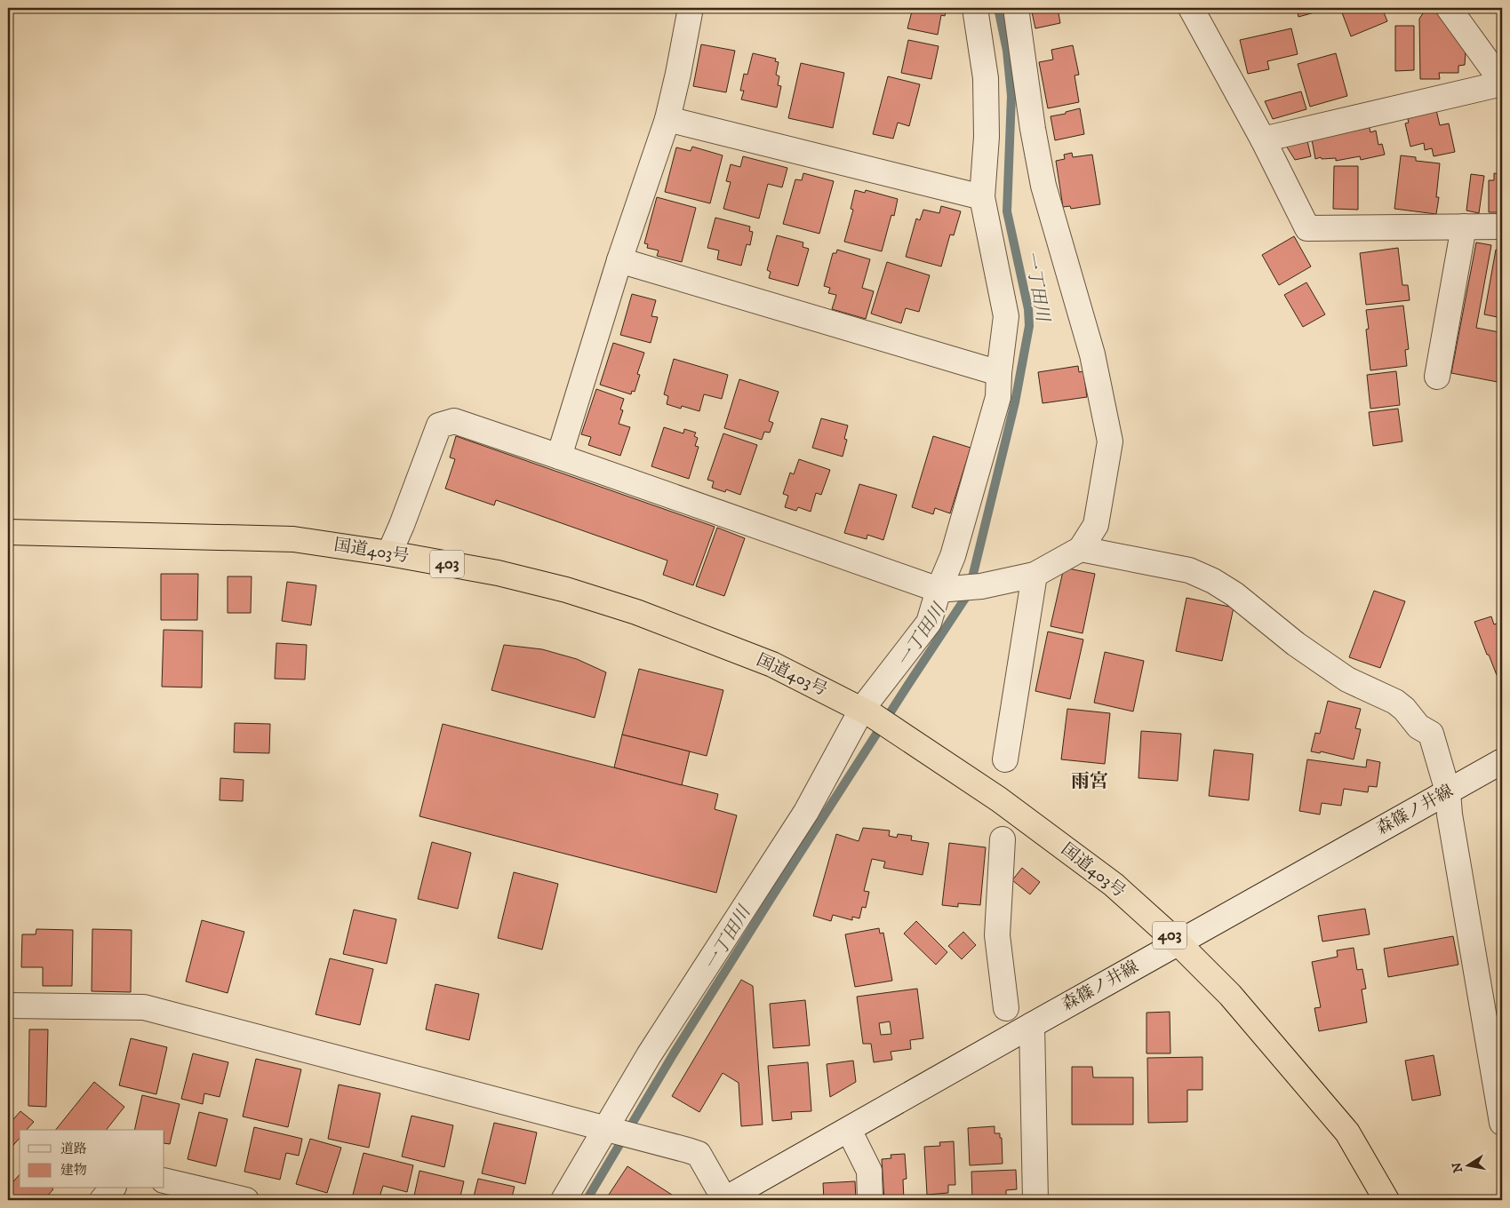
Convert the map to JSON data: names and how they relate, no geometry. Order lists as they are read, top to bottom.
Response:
{
  "streets": {
    "highway": ["国道403号", "403"],
    "street": ["森篠ノ井線"]
  },
  "crossings": [
    ["国道403号", "森篠ノ井線"]
  ],
  "districts": ["雨宮"],
  "water": ["一丁田川"],
  "legend": ["道路", "建物"],
  "north": "left"
}
